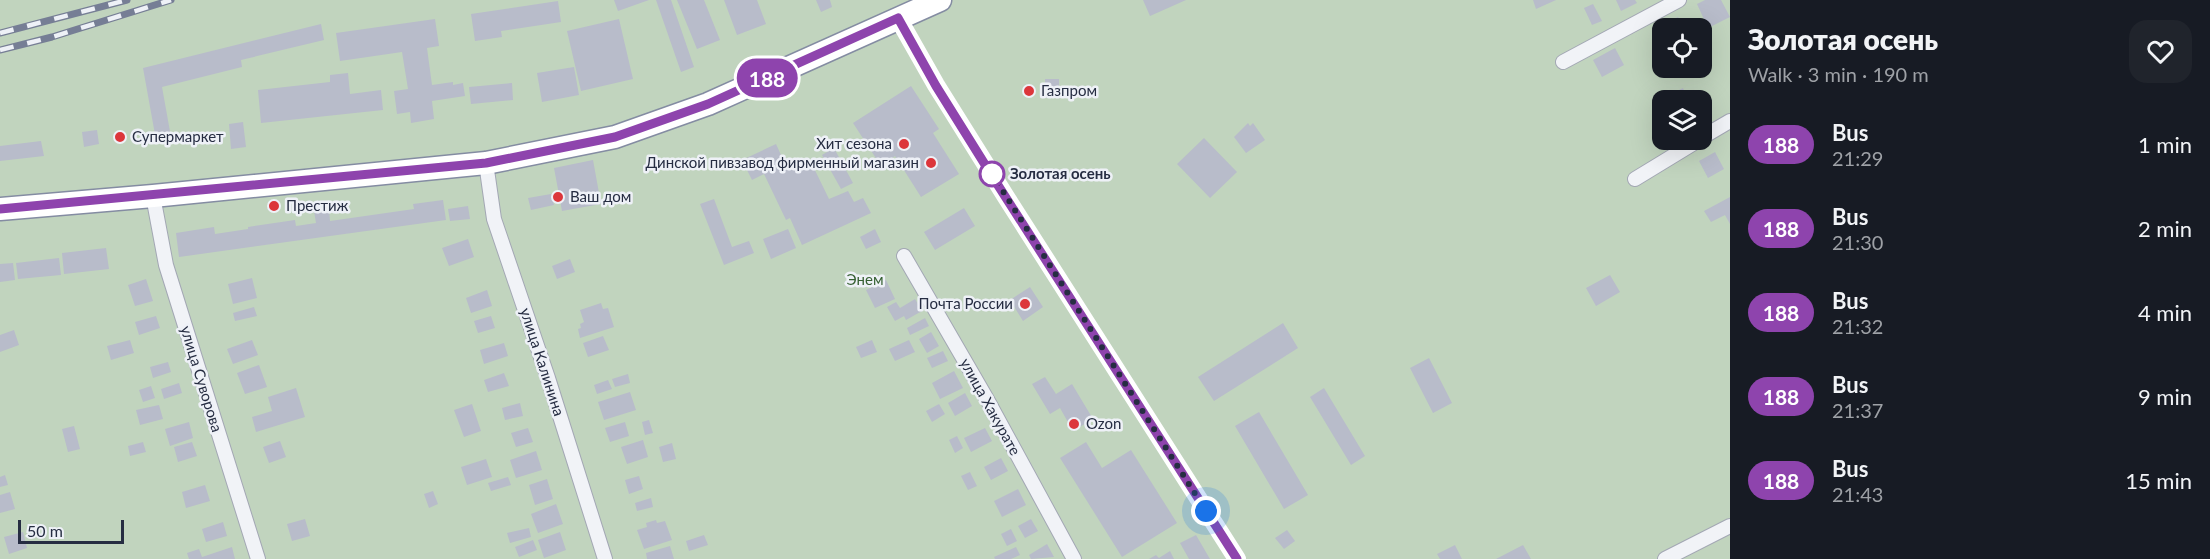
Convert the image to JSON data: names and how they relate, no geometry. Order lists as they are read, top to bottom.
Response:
{
  "streets": {
    "street": ["улица Калинина", "улица Суворова", "улица Хакурате"]
  },
  "parks": ["Энем"],
  "places": [
    "Газпром",
    "Супермаркет",
    "Хит сезона",
    "Динской пивзавод фирменный магазин",
    "Золотая осень",
    "Ваш дом",
    "Престиж",
    "Почта России",
    "Ozon"
  ],
  "lines": ["bus line 188"],
  "scale_bar": "50 m",
  "page": {
    "on_map": "188",
    "heading": ["Золотая осень", "Walk · 3 min · 190 m"],
    "list": [
      {
        "mark": "188",
        "name": "Bus",
        "note": "21:29",
        "value": "1 min"
      },
      {
        "mark": "188",
        "name": "Bus",
        "note": "21:30",
        "value": "2 min"
      },
      {
        "mark": "188",
        "name": "Bus",
        "note": "21:32",
        "value": "4 min"
      },
      {
        "mark": "188",
        "name": "Bus",
        "note": "21:37",
        "value": "9 min"
      },
      {
        "mark": "188",
        "name": "Bus",
        "note": "21:43",
        "value": "15 min"
      }
    ],
    "scale": "50 m"
  }
}
